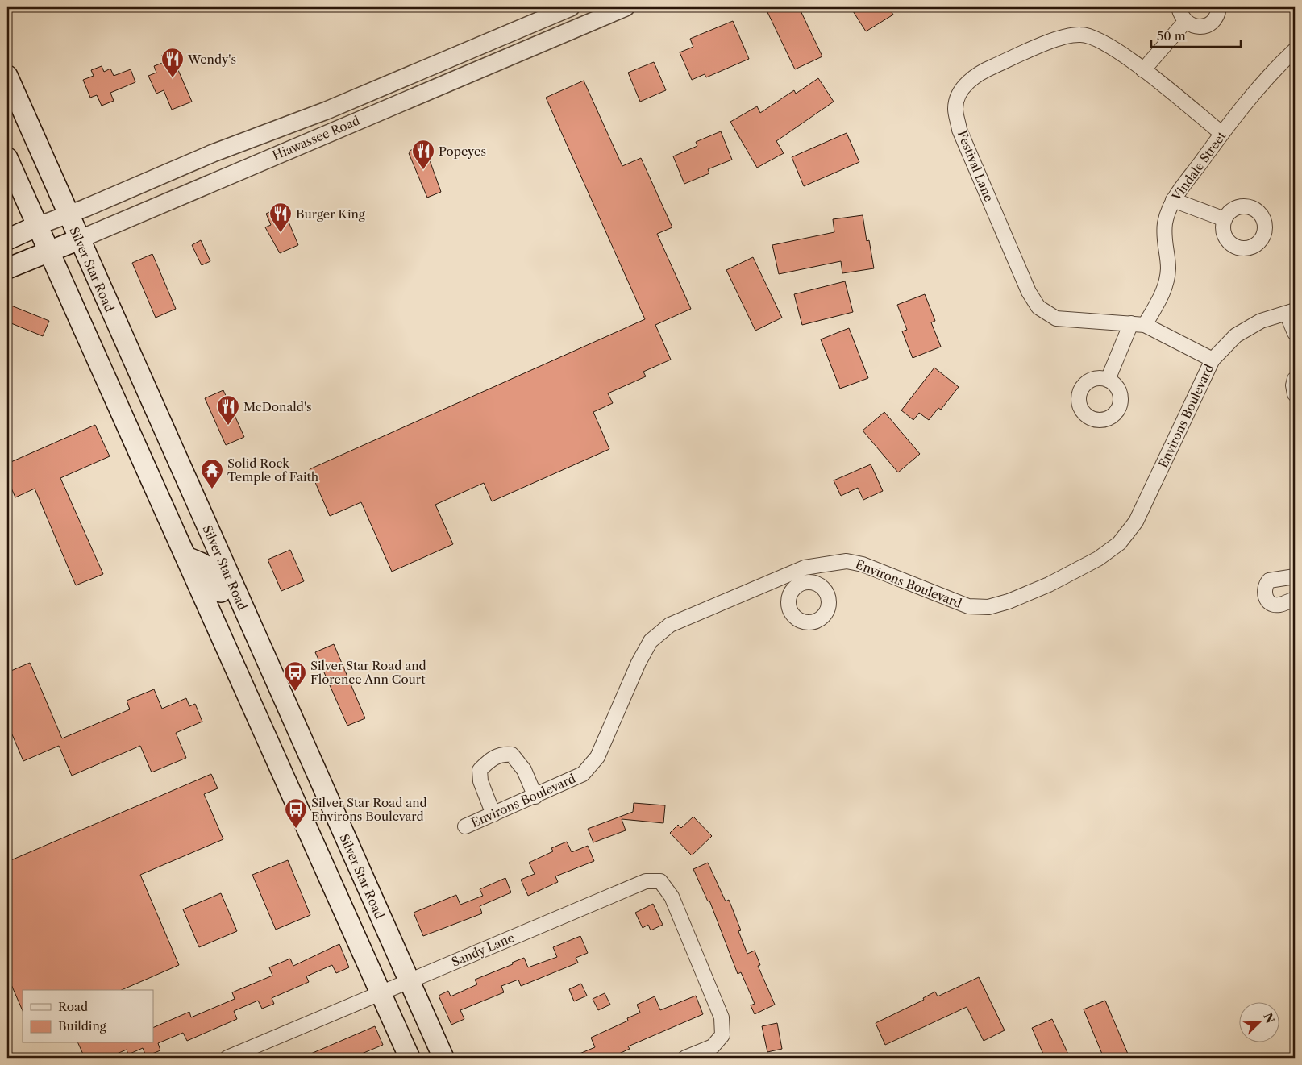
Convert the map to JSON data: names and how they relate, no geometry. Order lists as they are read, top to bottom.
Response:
{
  "streets": {
    "main road": ["Hiawassee Road", "Silver Star Road"],
    "street": [
      "Festival Lane",
      "Vindale Street",
      "Environs Boulevard",
      "Sandy Lane"
    ]
  },
  "crossings": [
    ["Hiawassee Road", "Silver Star Road"],
    ["Festival Lane", "Vindale Street"],
    ["Festival Lane", "Environs Boulevard"],
    ["Silver Star Road", "Sandy Lane"]
  ],
  "places": {
    "restaurant": [
      "Wendy's",
      "Popeyes",
      "Burger King",
      "McDonald's"
    ],
    "temple": ["Solid Rock Temple of Faith"],
    "bus stop": ["Silver Star Road and Florence Ann Court", "Silver Star Road and Environs Boulevard"]
  },
  "legend": ["Road", "Building"],
  "scale_bar": "50 m",
  "north": "top right"
}
